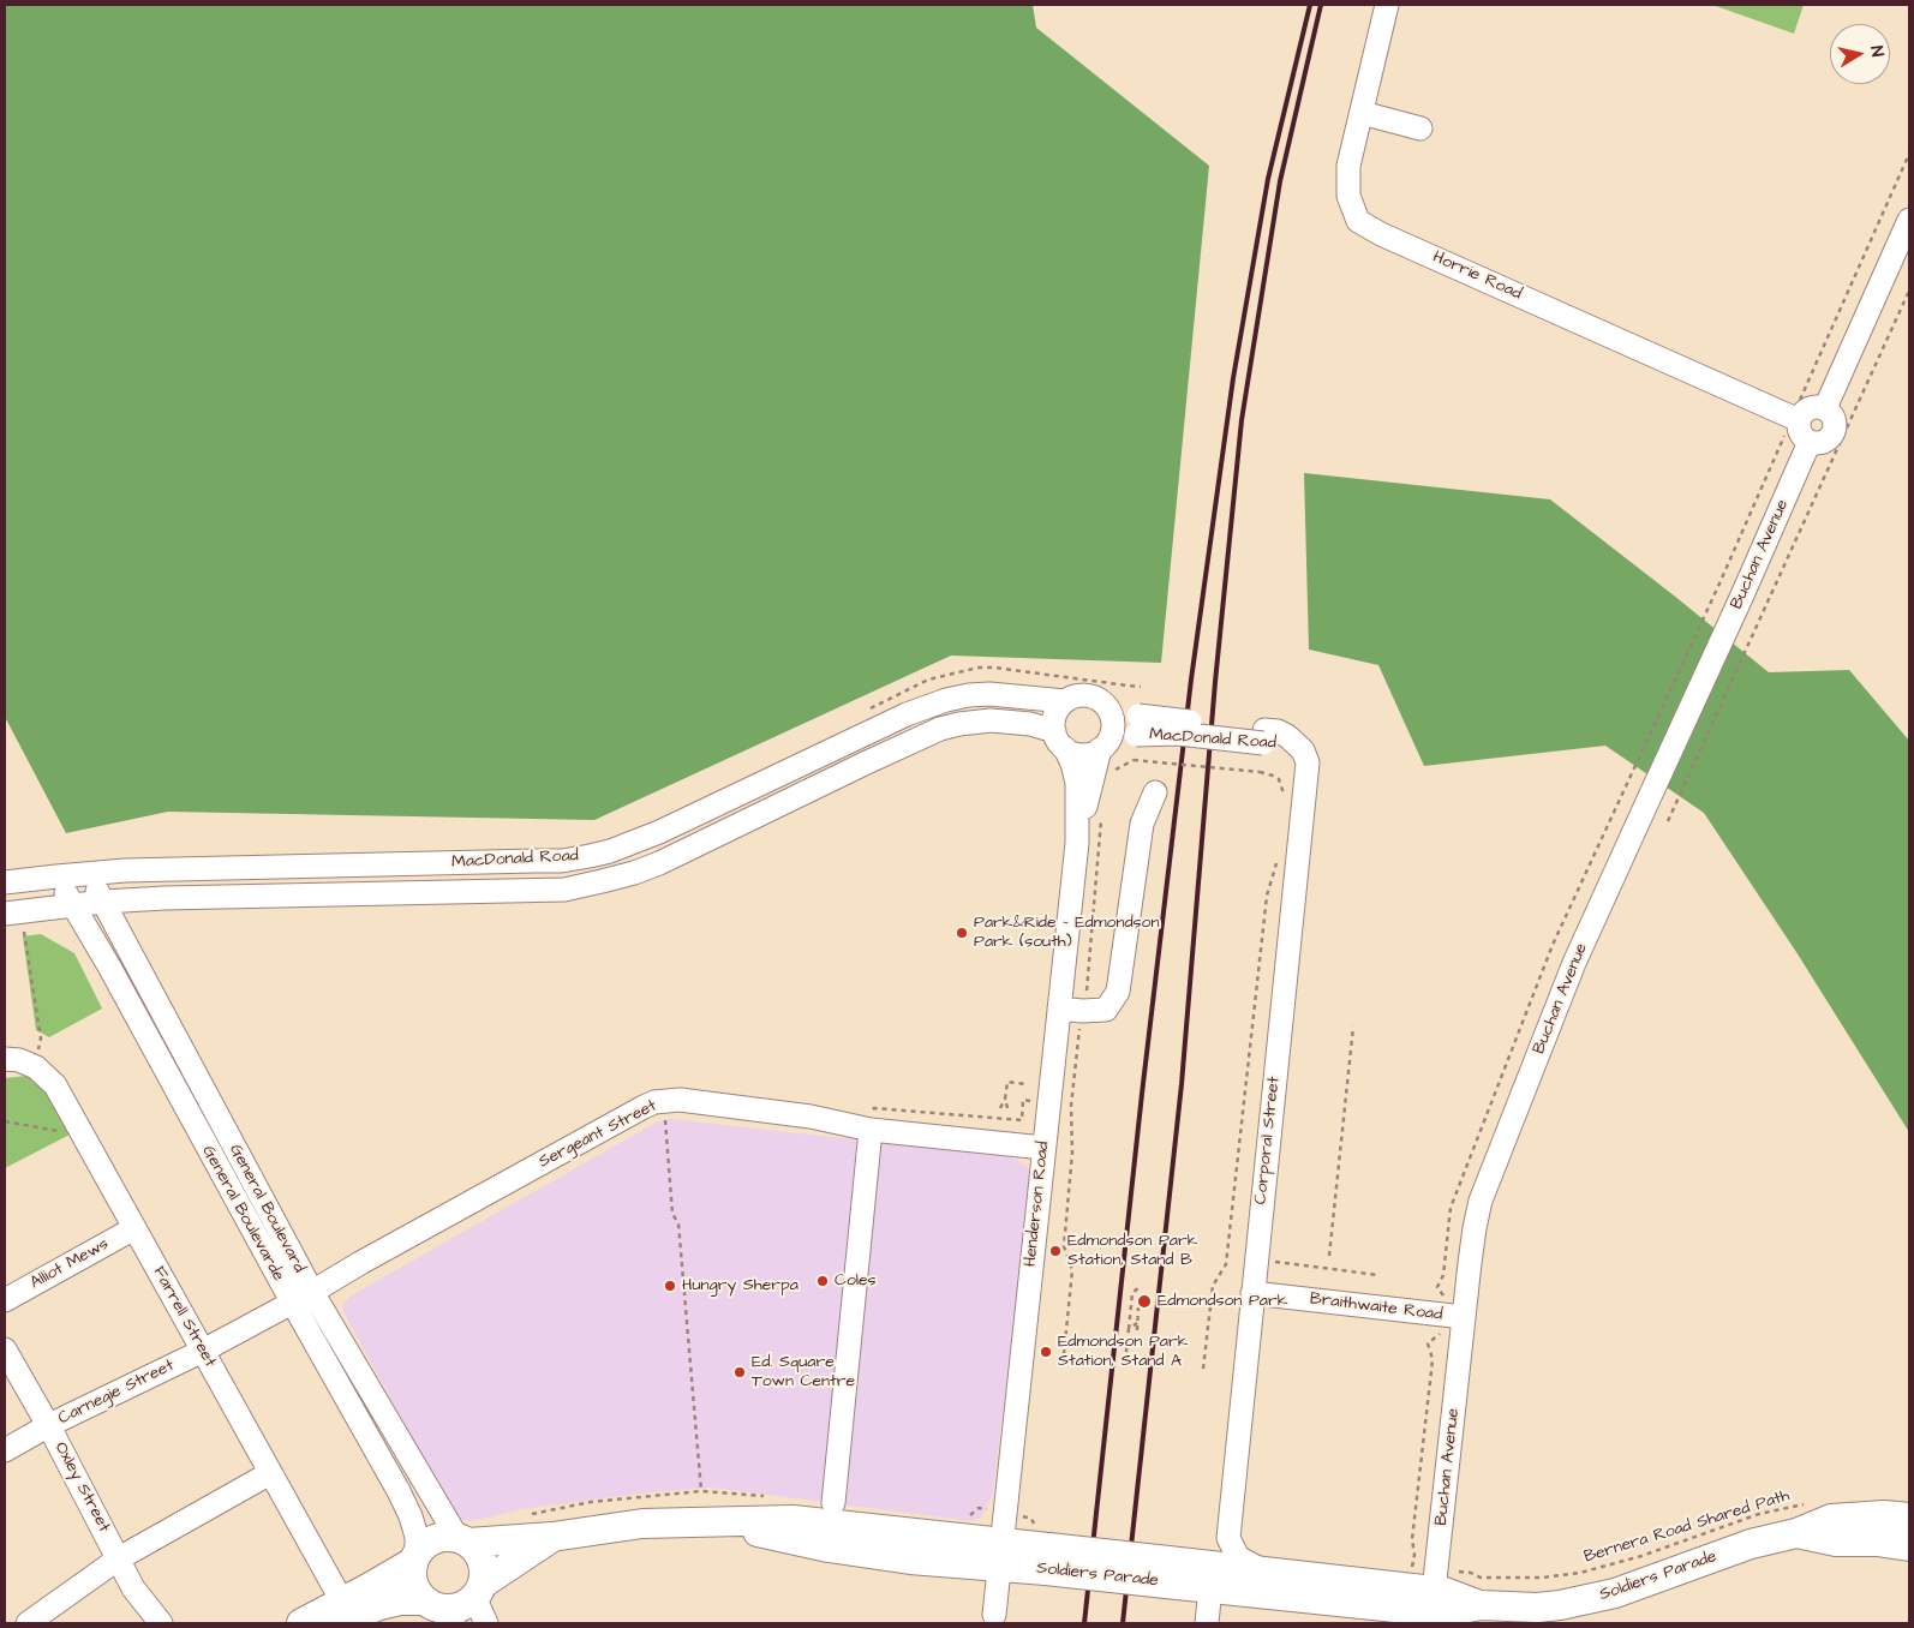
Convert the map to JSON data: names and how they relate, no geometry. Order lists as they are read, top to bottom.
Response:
{
  "streets": {
    "main road": ["Soldiers Parade"],
    "street": [
      "Horrie Road",
      "Buchan Avenue",
      "MacDonald Road",
      "Sergeant Street",
      "Corporal Street",
      "Henderson Road",
      "General Boulevard",
      "General Boulevarde",
      "Alliot Mews",
      "Braithwaite Road",
      "Farrell Street",
      "Carnegie Street",
      "Oxley Street"
    ],
    "path": ["Bernera Road Shared Path"]
  },
  "crossings": [
    ["Horrie Road", "Buchan Avenue"],
    ["Buchan Avenue", "Braithwaite Road"],
    ["Buchan Avenue", "Soldiers Parade"],
    ["MacDonald Road", "Corporal Street"],
    ["MacDonald Road", "Henderson Road"],
    ["MacDonald Road", "General Boulevard"],
    ["MacDonald Road", "General Boulevarde"],
    ["Sergeant Street", "Henderson Road"],
    ["Sergeant Street", "General Boulevard"],
    ["Sergeant Street", "General Boulevarde"],
    ["Sergeant Street", "Carnegie Street"],
    ["Corporal Street", "Braithwaite Road"],
    ["Henderson Road", "Soldiers Parade"],
    ["General Boulevard", "General Boulevarde"],
    ["General Boulevard", "Carnegie Street"],
    ["General Boulevard", "Soldiers Parade"],
    ["General Boulevarde", "Carnegie Street"],
    ["General Boulevarde", "Soldiers Parade"],
    ["Alliot Mews", "Farrell Street"],
    ["Farrell Street", "Carnegie Street"],
    ["Carnegie Street", "Oxley Street"]
  ],
  "places": [
    "Park&Ride - Edmondson Park (south)",
    "Edmondson Park Station, Stand B",
    "Coles",
    "Hungry Sherpa",
    "Edmondson Park",
    "Edmondson Park Station, Stand A",
    "Ed. Square Town Centre"
  ],
  "north": "right"
}
